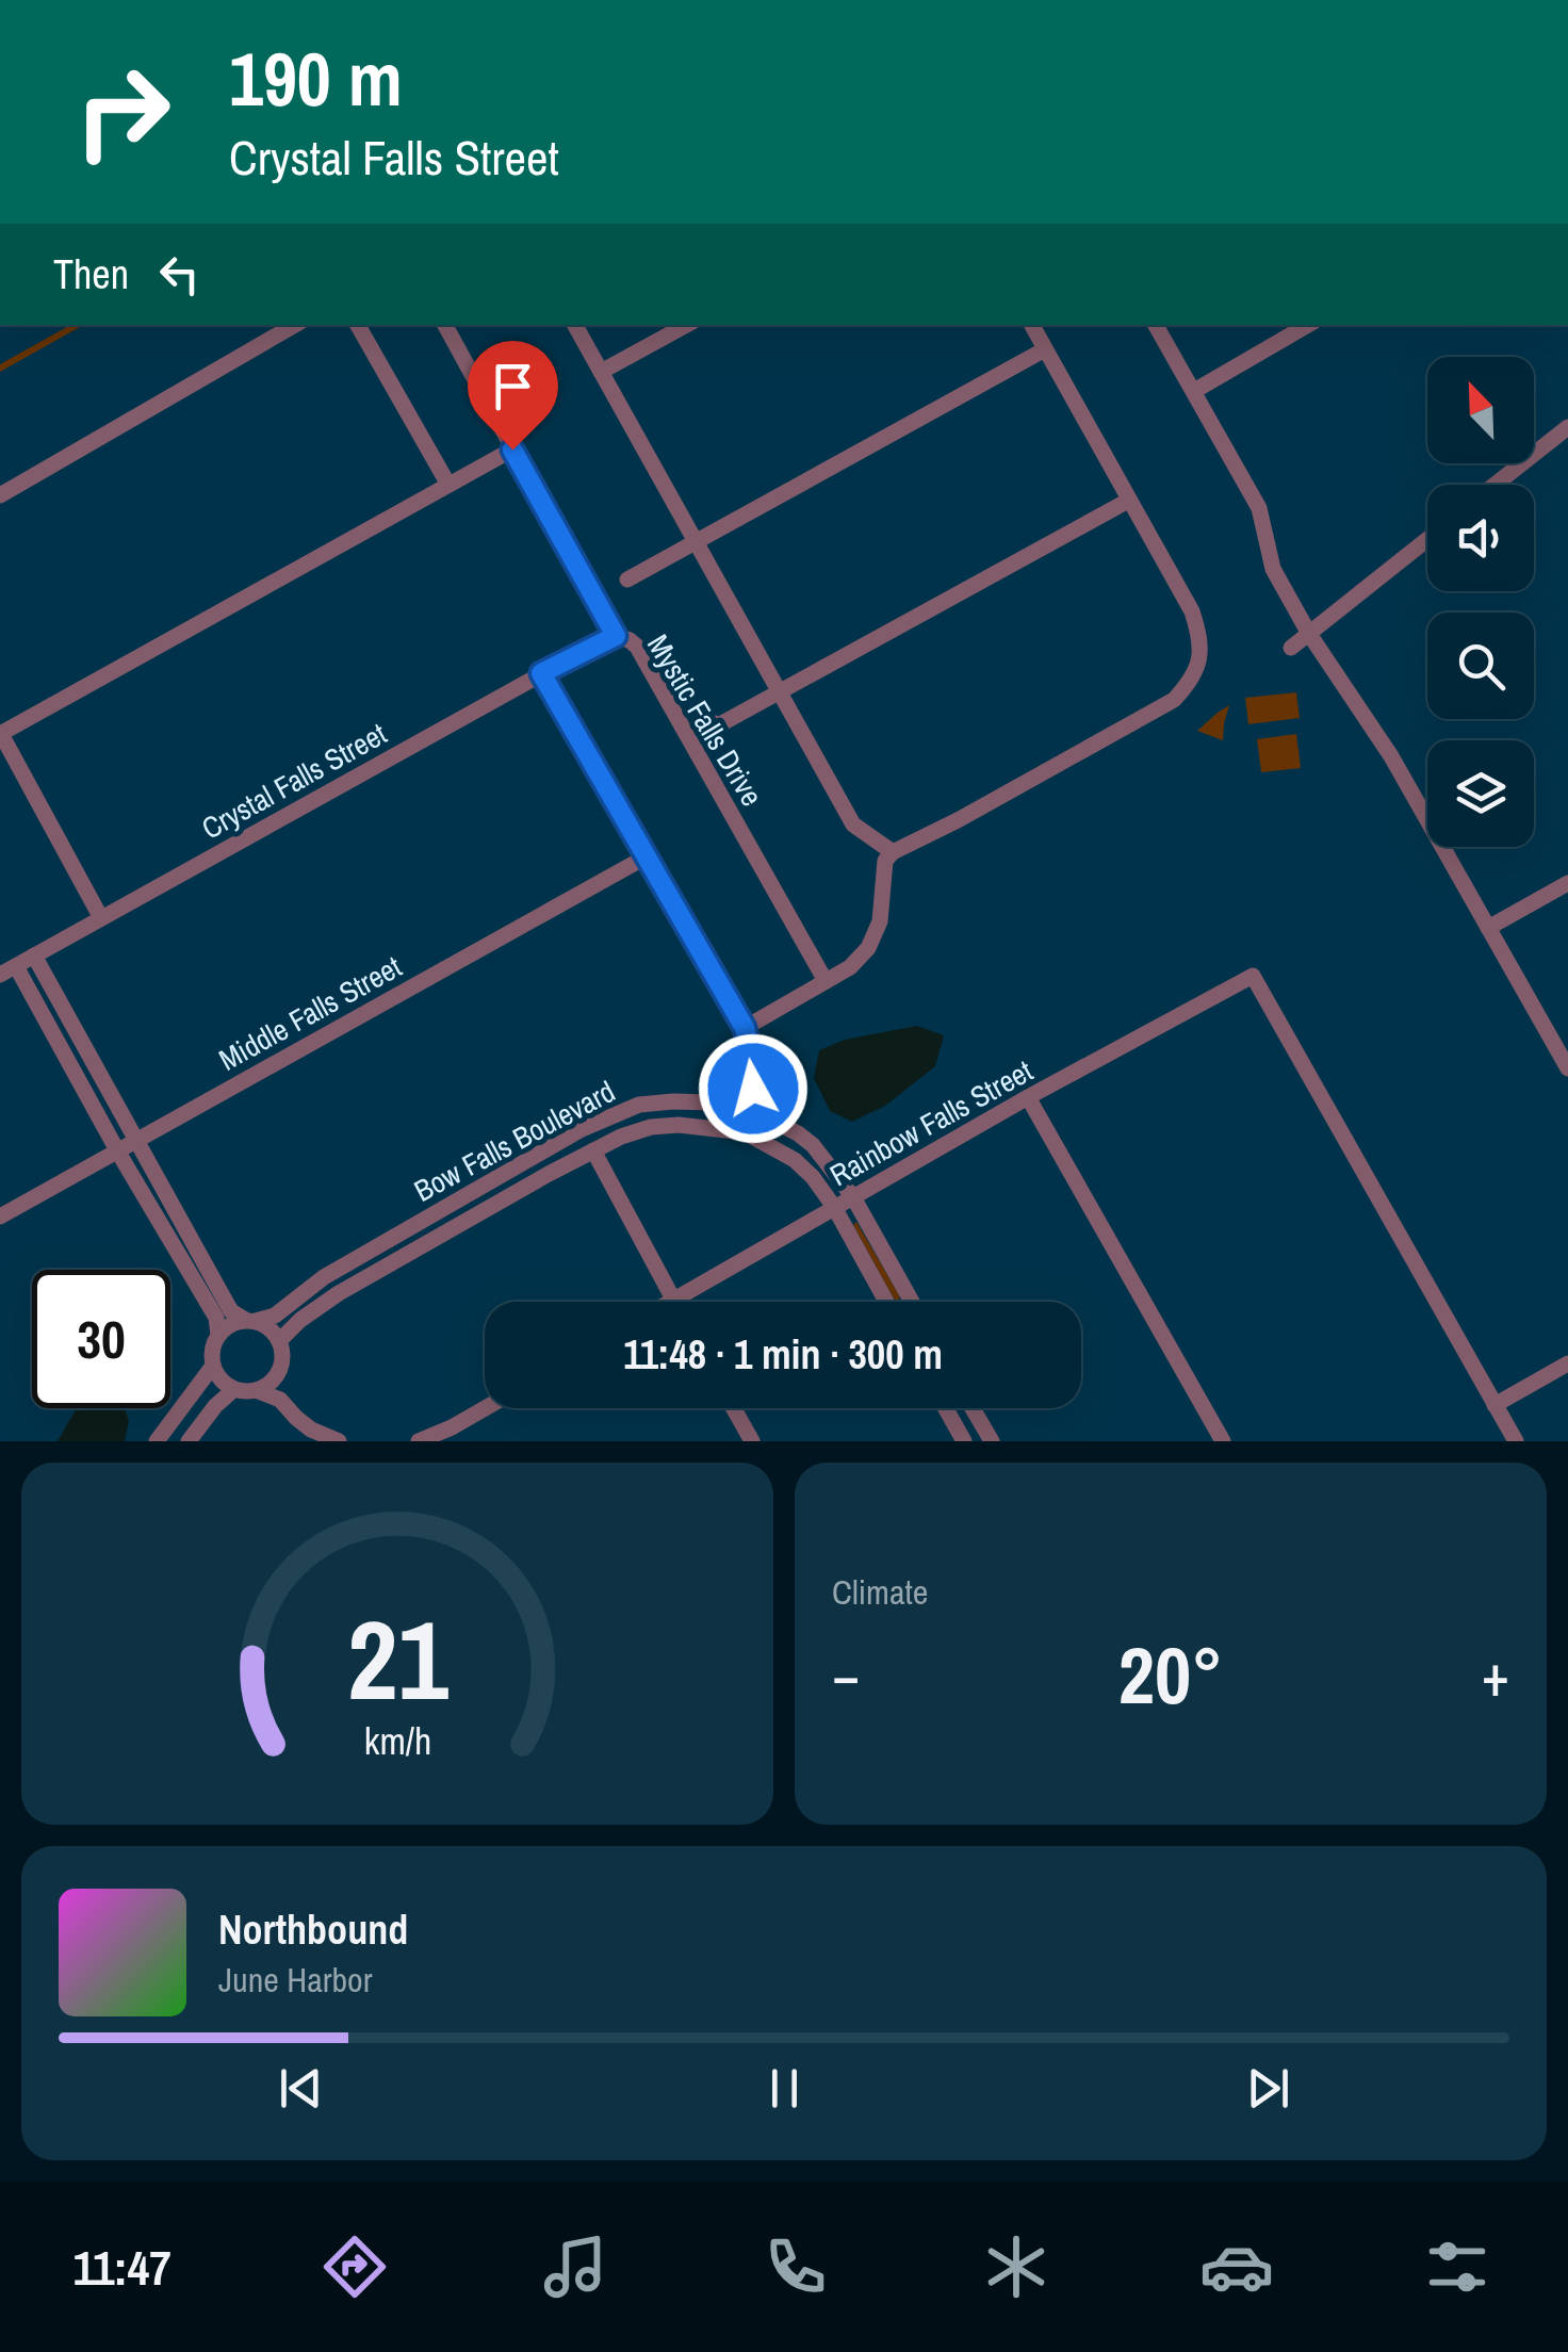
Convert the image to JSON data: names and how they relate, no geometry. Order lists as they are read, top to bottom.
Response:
{
  "streets": {
    "street": [
      "Mystic Falls Drive",
      "Crystal Falls Street",
      "Middle Falls Street",
      "Rainbow Falls Street",
      "Bow Falls Boulevard"
    ]
  },
  "crossings": [
    ["Mystic Falls Drive", "Crystal Falls Street"],
    ["Rainbow Falls Street", "Bow Falls Boulevard"]
  ],
  "north": "top left",
  "page": {
    "turn": ["190 m", "Crystal Falls Street"],
    "then": "Then",
    "limit": "30",
    "trip": "11:48 · 1 min · 300 m",
    "tile": "Climate",
    "heat": ["−", "20°", "+"],
    "song": ["Northbound", "June Harbor"],
    "tabs": "11:47",
    "gauge": ["21", "km/h"]
  }
}
